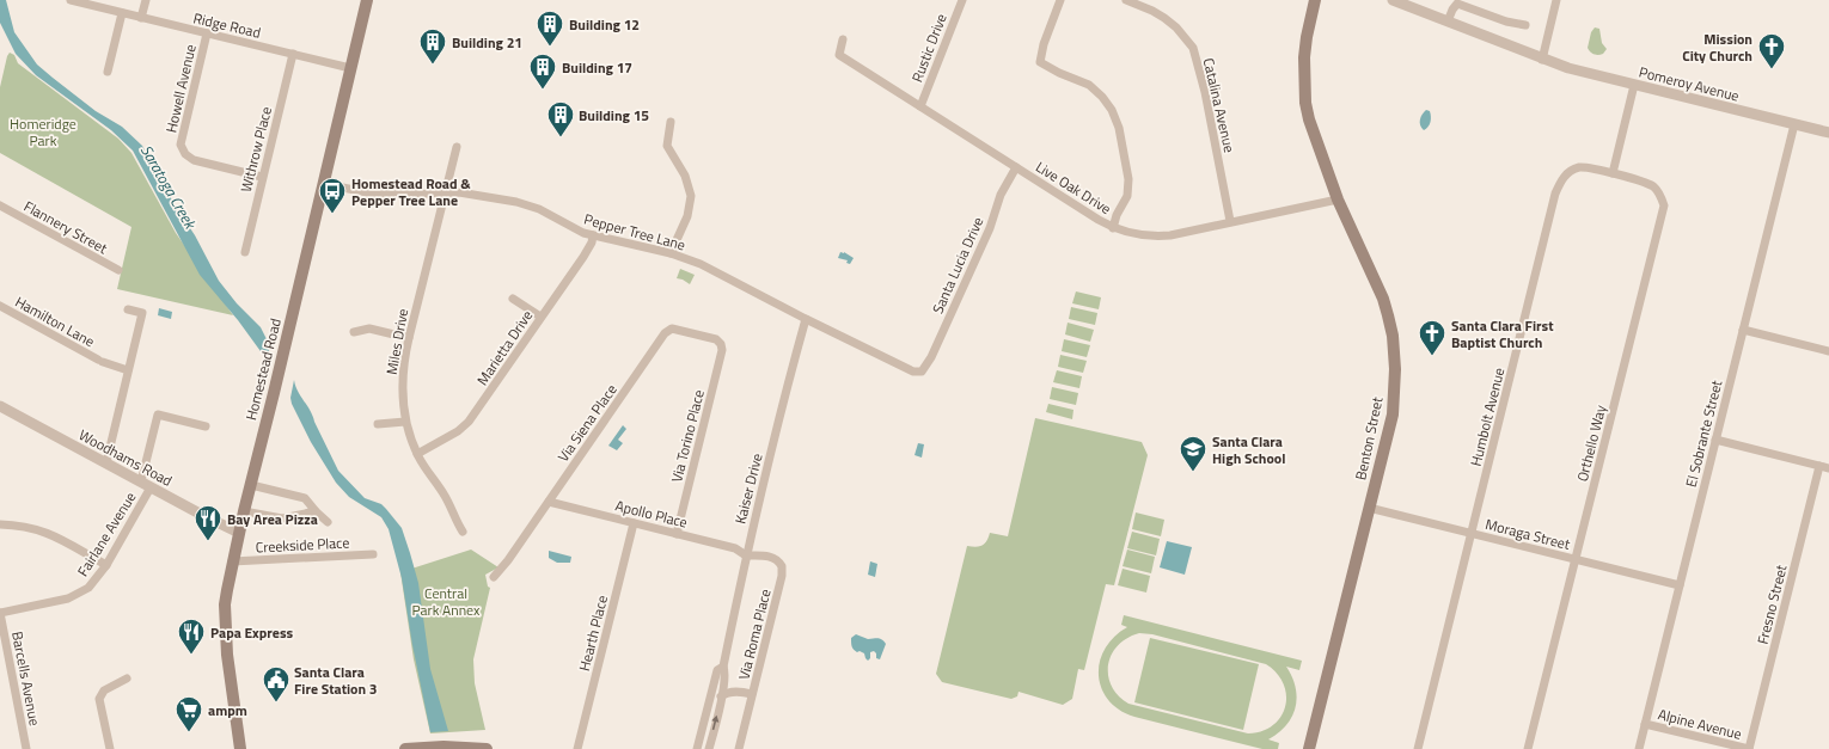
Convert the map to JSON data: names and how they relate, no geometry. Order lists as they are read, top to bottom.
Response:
{
  "streets": {
    "main road": ["Homestead Road", "Benton Street"],
    "street": [
      "Ridge Road",
      "Rustic Drive",
      "Pomeroy Avenue",
      "Howell Avenue",
      "Catalina Avenue",
      "Withrow Place",
      "Live Oak Drive",
      "Flannery Street",
      "Pepper Tree Lane",
      "Santa Lucia Drive",
      "Hamilton Lane",
      "Miles Drive",
      "Marietta Drive",
      "Humbolt Avenue",
      "Via Siena Place",
      "El Sobrante Street",
      "Via Torino Place",
      "Orthello Way",
      "Woodhams Road",
      "Kaiser Drive",
      "Apollo Place",
      "Fairlane Avenue",
      "Moraga Street",
      "Creekside Place",
      "Fresno Street",
      "Hearth Place",
      "Via Roma Place",
      "Barcells Avenue",
      "Alpine Avenue"
    ]
  },
  "crossings": [
    ["Ridge Road", "Howell Avenue"],
    ["Ridge Road", "Withrow Place"],
    ["Ridge Road", "Homestead Road"],
    ["Rustic Drive", "Live Oak Drive"],
    ["Pomeroy Avenue", "El Sobrante Street"],
    ["Howell Avenue", "Withrow Place"],
    ["Catalina Avenue", "Live Oak Drive"],
    ["Live Oak Drive", "Santa Lucia Drive"],
    ["Live Oak Drive", "Benton Street"],
    ["Pepper Tree Lane", "Santa Lucia Drive"],
    ["Pepper Tree Lane", "Miles Drive"],
    ["Pepper Tree Lane", "Marietta Drive"],
    ["Pepper Tree Lane", "Homestead Road"],
    ["Pepper Tree Lane", "Kaiser Drive"],
    ["Miles Drive", "Marietta Drive"],
    ["Homestead Road", "Woodhams Road"],
    ["Homestead Road", "Creekside Place"],
    ["Humbolt Avenue", "Orthello Way"],
    ["Humbolt Avenue", "Moraga Street"],
    ["Via Siena Place", "Via Torino Place"],
    ["Via Siena Place", "Apollo Place"],
    ["El Sobrante Street", "Moraga Street"],
    ["El Sobrante Street", "Alpine Avenue"],
    ["Via Torino Place", "Apollo Place"],
    ["Benton Street", "Moraga Street"],
    ["Orthello Way", "Moraga Street"],
    ["Woodhams Road", "Fairlane Avenue"],
    ["Kaiser Drive", "Apollo Place"],
    ["Kaiser Drive", "Via Roma Place"],
    ["Apollo Place", "Hearth Place"],
    ["Apollo Place", "Via Roma Place"],
    ["Fairlane Avenue", "Barcells Avenue"],
    ["Fresno Street", "Alpine Avenue"]
  ],
  "water": ["Saratoga Creek"],
  "parks": ["Homeridge Park", "Central Park Annex"],
  "places": {
    "building": [
      "Building 12",
      "Building 21",
      "Building 17",
      "Building 15"
    ],
    "church": ["Mission City Church", "Santa Clara First Baptist Church"],
    "bus stop": ["Homestead Road & Pepper Tree Lane"],
    "school or university": ["Santa Clara High School"],
    "restaurant": ["Bay Area Pizza", "Papa Express"],
    "public building": ["Santa Clara Fire Station 3"],
    "supermarket": ["ampm"]
  }
}
